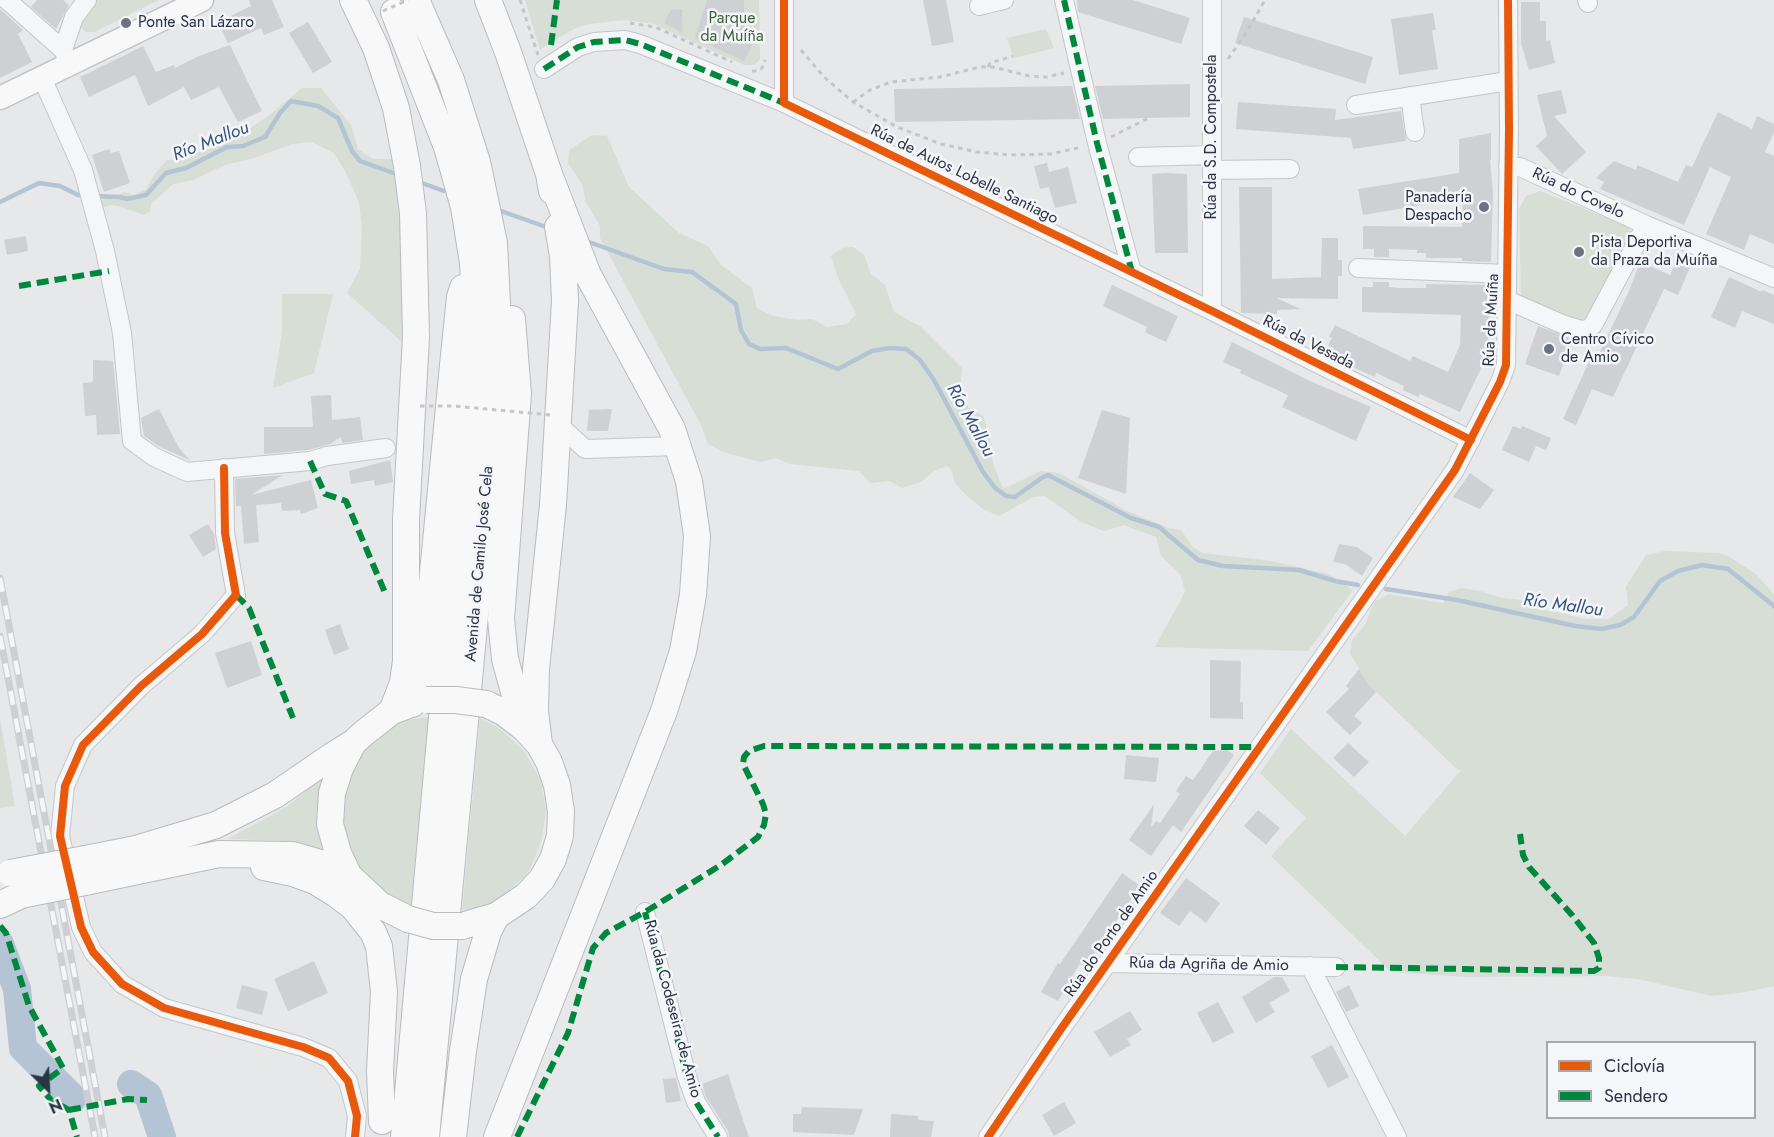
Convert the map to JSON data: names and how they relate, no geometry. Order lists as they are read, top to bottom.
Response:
{
  "streets": {
    "highway": ["Avenida de Camilo José Cela"],
    "street": [
      "Rúa da S.D. Compostela",
      "Rúa de Autos Lobelle Santiago",
      "Rúa do Covelo",
      "Rúa da Muíña",
      "Rúa da Vesada",
      "Rúa do Porto de Amio",
      "Rúa da Agriña de Amio",
      "Rúa da Codeseira de Amio"
    ]
  },
  "crossings": [
    ["Rúa da S.D. Compostela", "Rúa da Vesada"],
    ["Rúa de Autos Lobelle Santiago", "Rúa da Vesada"],
    ["Rúa do Covelo", "Rúa da Muíña"],
    ["Rúa da Muíña", "Rúa da Vesada"],
    ["Rúa da Muíña", "Rúa do Porto de Amio"],
    ["Rúa do Porto de Amio", "Rúa da Agriña de Amio"]
  ],
  "water": ["Río Mallou"],
  "parks": ["Parque da Muíña"],
  "places": [
    "Ponte San Lázaro",
    "Panadería Despacho",
    "Pista Deportiva da Praza da Muíña",
    "Centro Cívico de Amio"
  ],
  "legend": ["Ciclovía", "Sendero"],
  "north": "bottom right"
}
